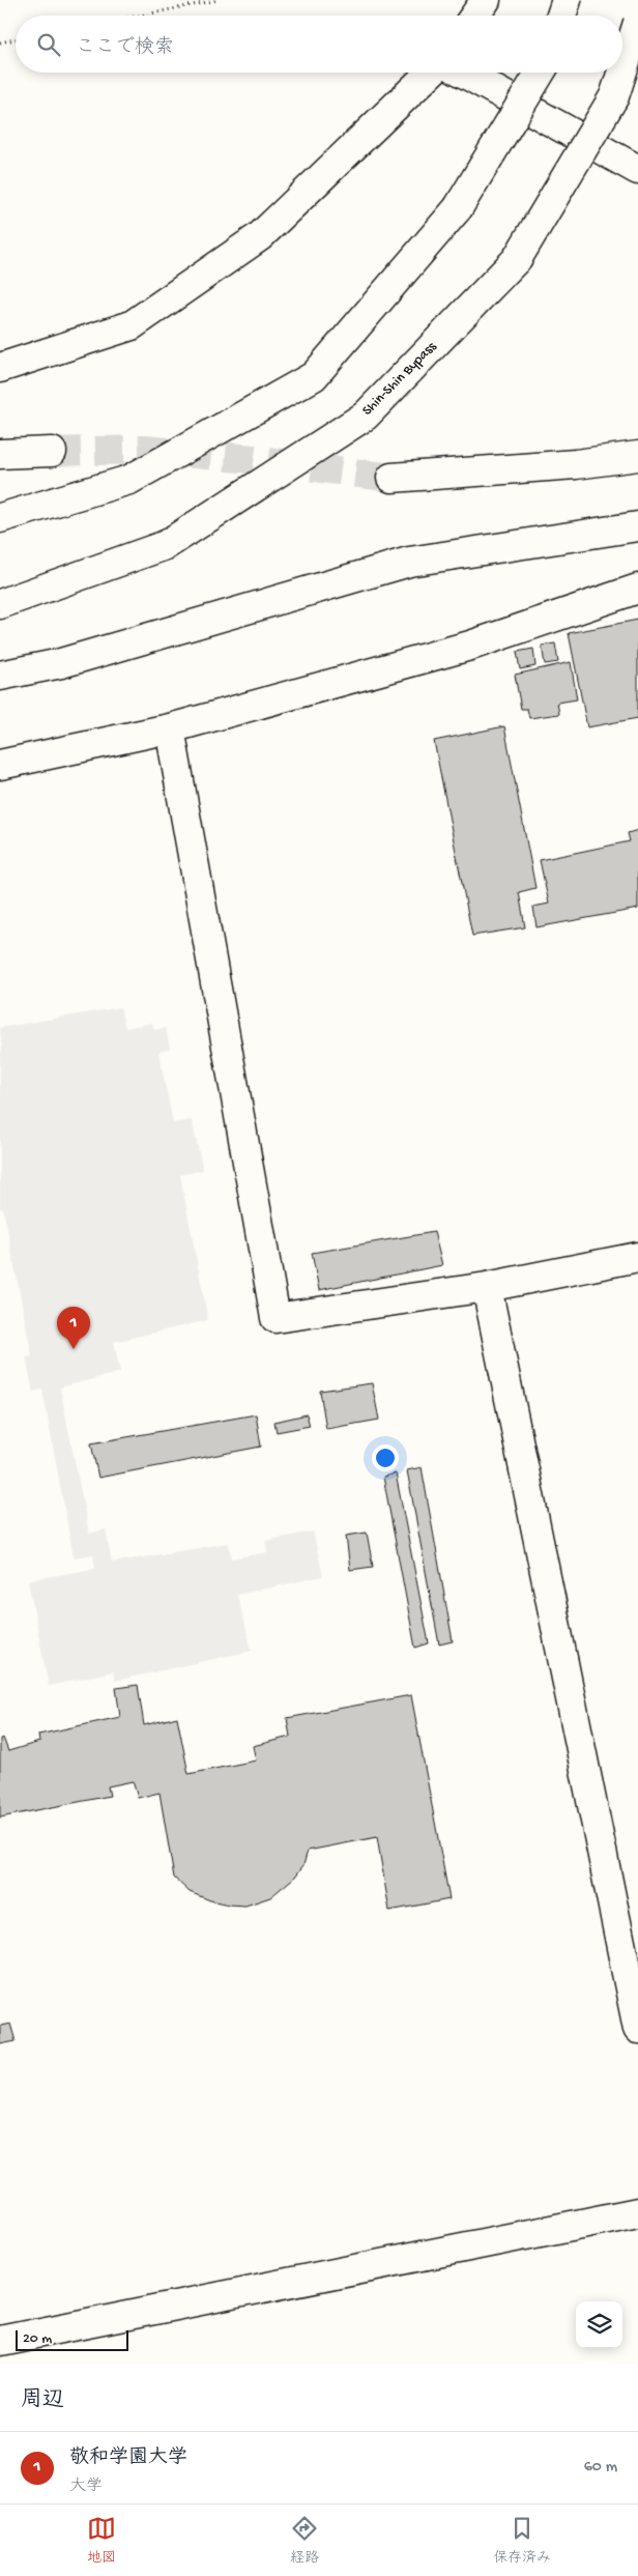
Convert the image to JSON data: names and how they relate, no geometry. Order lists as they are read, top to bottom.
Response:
{
  "streets": {
    "main road": ["Shin-Shin Bypass"]
  },
  "scale_bar": "20 m",
  "page": {
    "search": "ここで検索",
    "pins": "1",
    "scale": "20 m",
    "heading": "周辺",
    "list": [
      {
        "mark": "1",
        "name": "敬和学園大学",
        "note": "大学",
        "value": "60 m"
      }
    ],
    "nav": ["地図", "経路", "保存済み"]
  }
}
